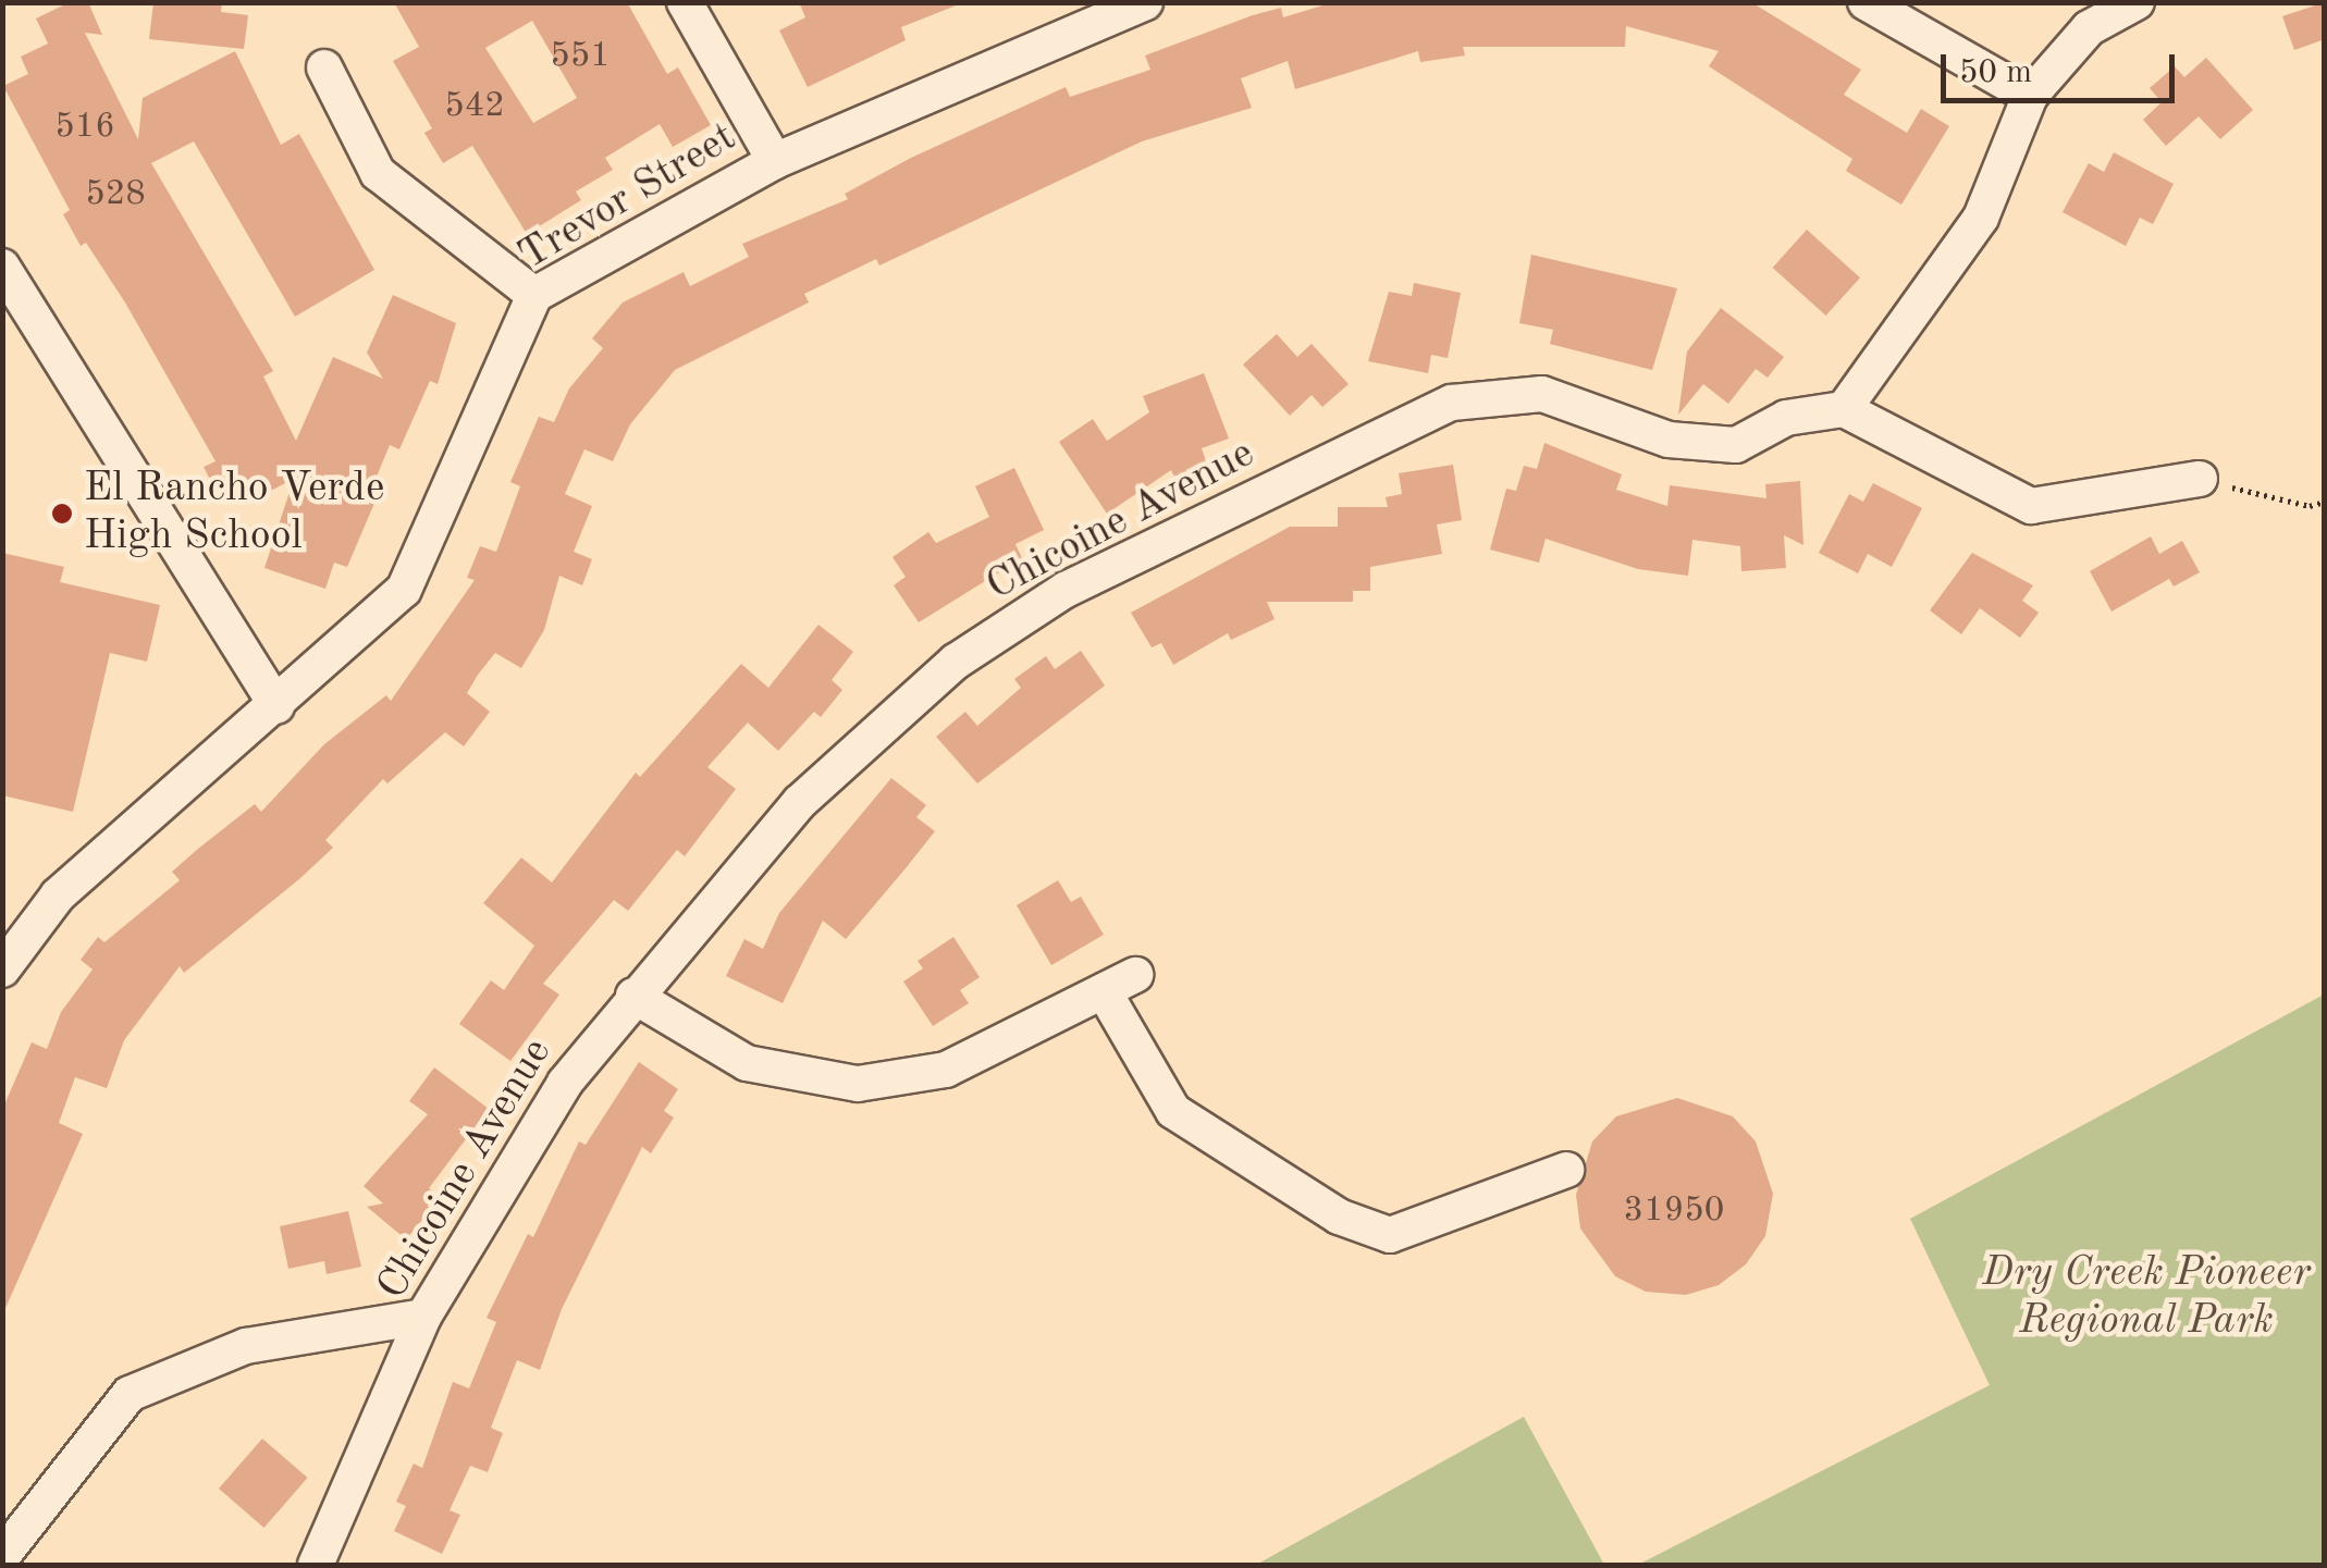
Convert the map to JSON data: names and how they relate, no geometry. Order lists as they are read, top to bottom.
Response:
{
  "streets": {
    "street": ["Trevor Street", "Chicoine Avenue"]
  },
  "parks": ["Dry Creek Pioneer Regional Park"],
  "places": ["El Rancho Verde High School"],
  "house_numbers": [
    "551",
    "542",
    "516",
    "528",
    "31950"
  ],
  "scale_bar": "50 m"
}
